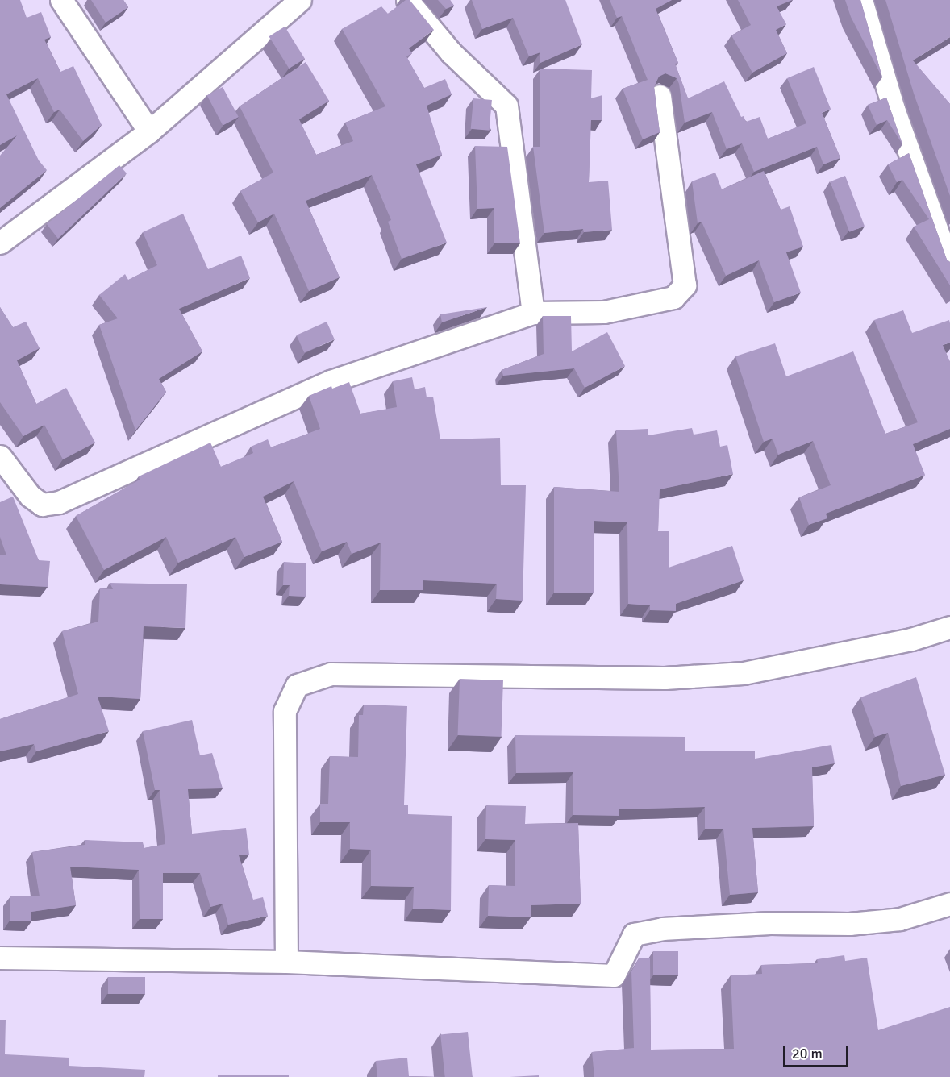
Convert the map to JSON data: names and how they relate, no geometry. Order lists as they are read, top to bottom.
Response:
{
  "scale_bar": "20 m"
}
